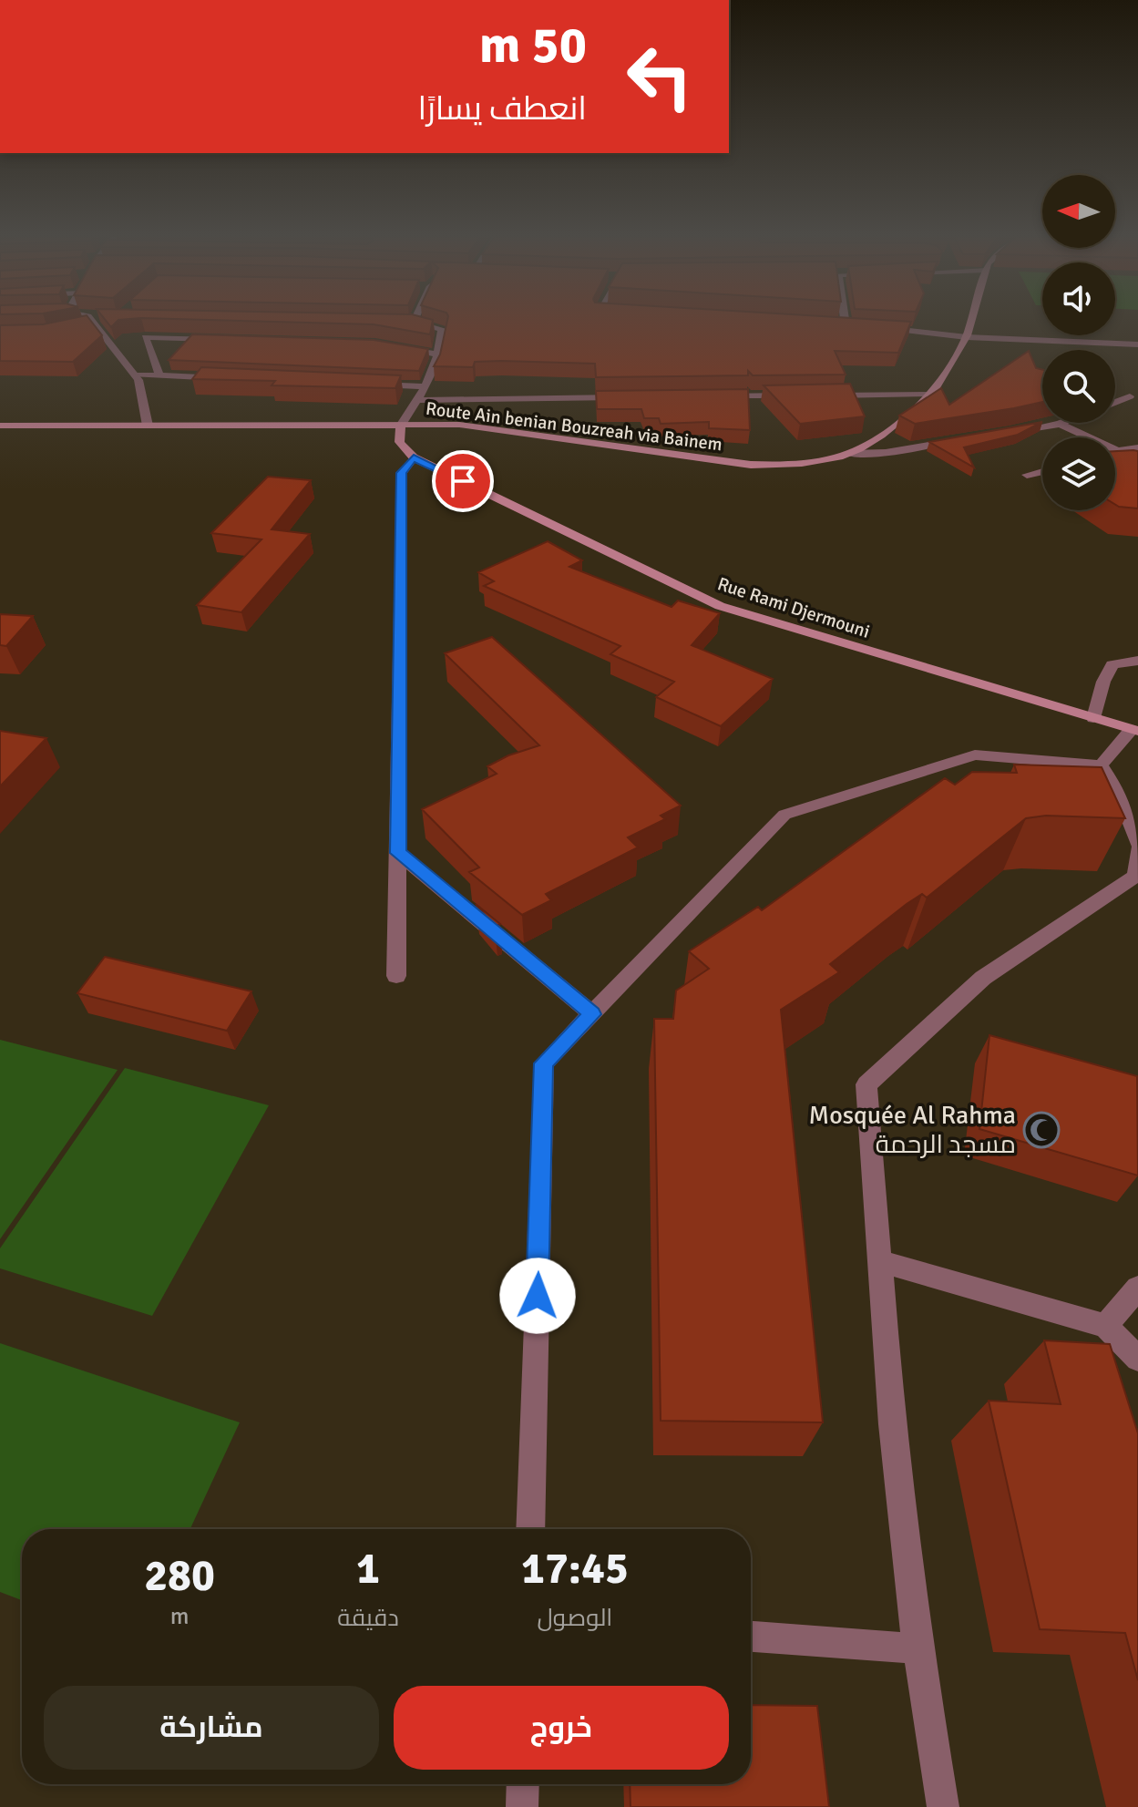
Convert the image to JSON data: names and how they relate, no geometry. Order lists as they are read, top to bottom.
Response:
{
  "streets": {
    "main road": ["Route Ain benian Bouzreah via Bainem", "Rue Rami Djermouni"]
  },
  "places": {
    "mosque": ["Mosquée Al Rahma مسجد الرحمة"]
  },
  "north": "left",
  "page": {
    "turn": ["50 m", "انعطف يسارًا"],
    "eta": [
      "17:45",
      "الوصول",
      "1",
      "دقيقة",
      "280",
      "m"
    ],
    "buttons": ["خروج", "مشاركة"]
  }
}
